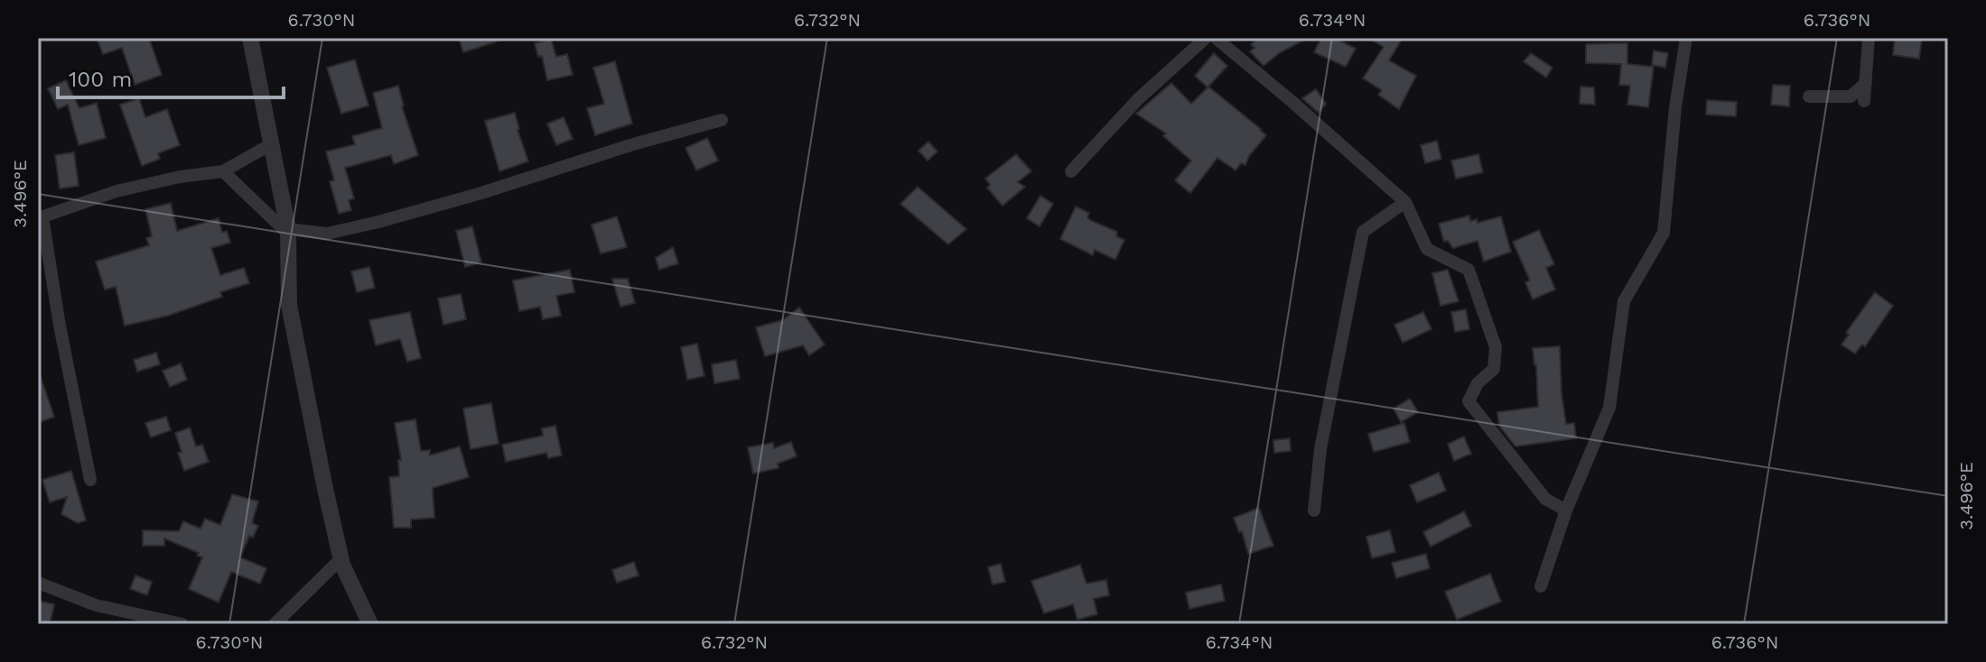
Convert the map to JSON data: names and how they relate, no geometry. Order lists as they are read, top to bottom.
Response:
{
  "scale_bar": "100 m",
  "coordinates": [
    "6.730°N",
    "6.732°N",
    "6.734°N",
    "6.736°N",
    "3.496°E"
  ]
}
